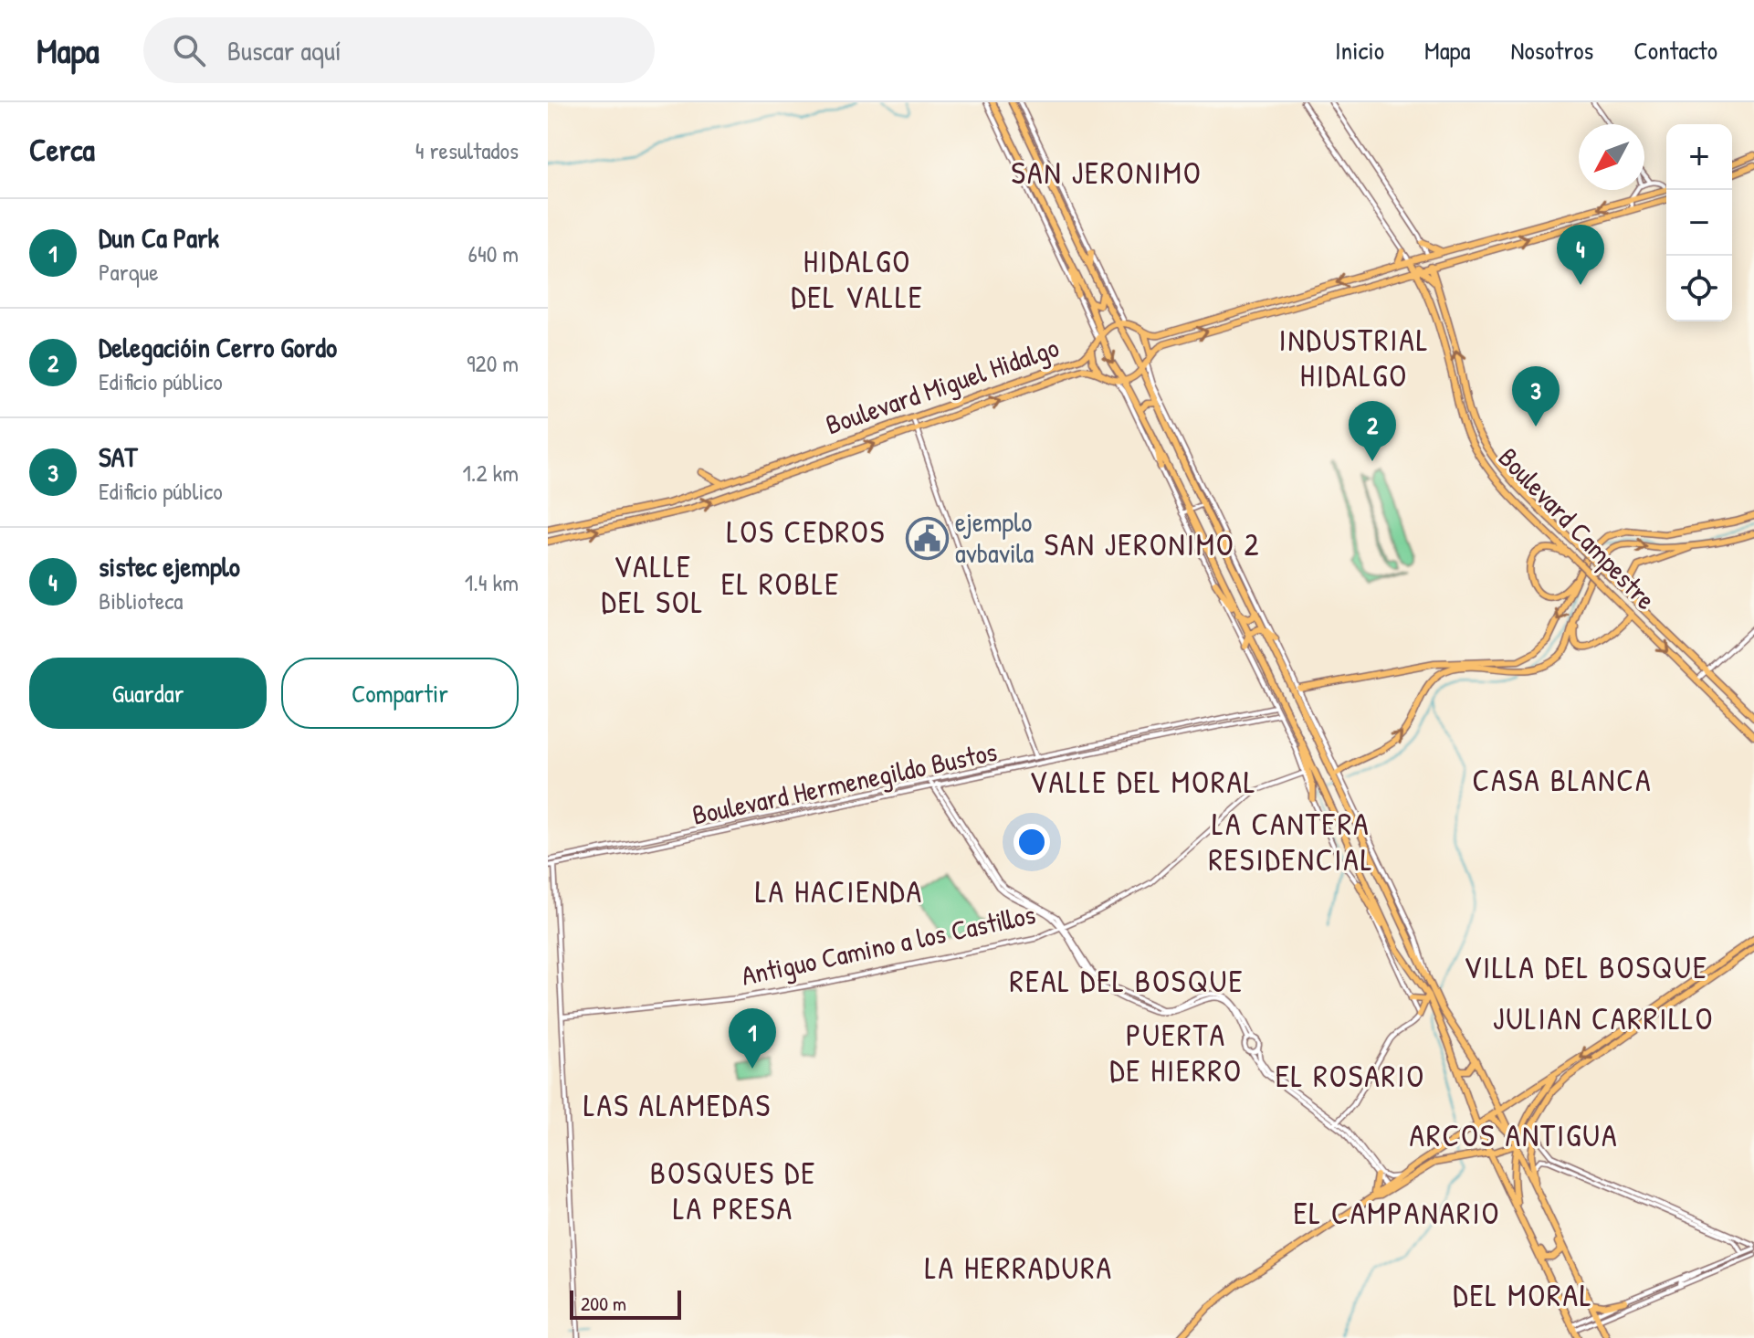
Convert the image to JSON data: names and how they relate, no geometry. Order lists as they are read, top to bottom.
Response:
{
  "streets": {
    "main road": ["Boulevard Miguel Hidalgo", "Boulevard Campestre"],
    "street": ["Boulevard Hermenegildo Bustos", "Antiguo Camino a los Castillos"]
  },
  "districts": [
    "SAN JERONIMO",
    "HIDALGO DEL VALLE",
    "INDUSTRIAL HIDALGO",
    "LOS CEDROS",
    "SAN JERONIMO 2",
    "VALLE DEL SOL",
    "EL ROBLE",
    "CASA BLANCA",
    "VALLE DEL MORAL",
    "LA CANTERA RESIDENCIAL",
    "LA HACIENDA",
    "VILLA DEL BOSQUE",
    "REAL DEL BOSQUE",
    "JULIAN CARRILLO",
    "PUERTA DE HIERRO",
    "EL ROSARIO",
    "LAS ALAMEDAS",
    "ARCOS ANTIGUA",
    "BOSQUES DE LA PRESA",
    "EL CAMPANARIO",
    "LA HERRADURA",
    "DEL MORAL"
  ],
  "places": {
    "public building": ["ejemplo avbavila"]
  },
  "scale_bar": "200 m",
  "north": "bottom left",
  "page": {
    "header": "Mapa",
    "search": "Buscar aquí",
    "nav": [
      "Inicio",
      "Mapa",
      "Nosotros",
      "Contacto"
    ],
    "heading": ["Cerca", "4 resultados"],
    "map_buttons": ["+", "−"],
    "list": [
      {
        "mark": "1",
        "name": "Dun Ca Park",
        "note": "Parque",
        "value": "640 m"
      },
      {
        "mark": "2",
        "name": "Delegacióin Cerro Gordo",
        "note": "Edificio público",
        "value": "920 m"
      },
      {
        "mark": "3",
        "name": "SAT",
        "note": "Edificio público",
        "value": "1.2 km"
      },
      {
        "mark": "4",
        "name": "sistec ejemplo",
        "note": "Biblioteca",
        "value": "1.4 km"
      }
    ],
    "pins": [
      "4",
      "3",
      "2",
      "1"
    ],
    "buttons": ["Guardar", "Compartir"],
    "scale": "200 m"
  }
}
